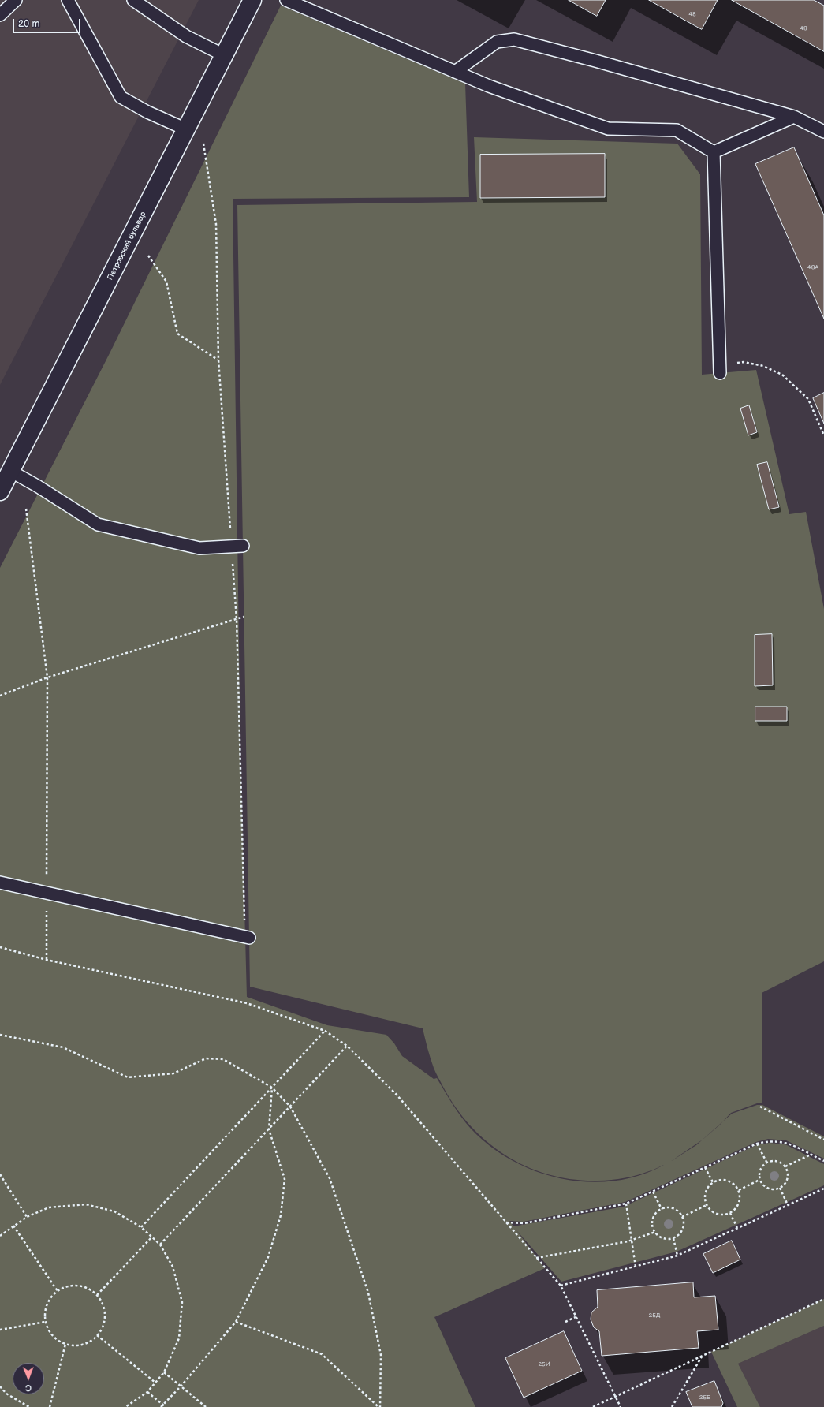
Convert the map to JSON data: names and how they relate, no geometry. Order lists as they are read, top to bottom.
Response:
{
  "streets": {
    "street": ["Петровский бульвар"]
  },
  "house_numbers": [
    "48",
    "48",
    "48А",
    "25Д",
    "25И",
    "25Е"
  ],
  "scale_bar": "20 m",
  "north": "bottom"
}
